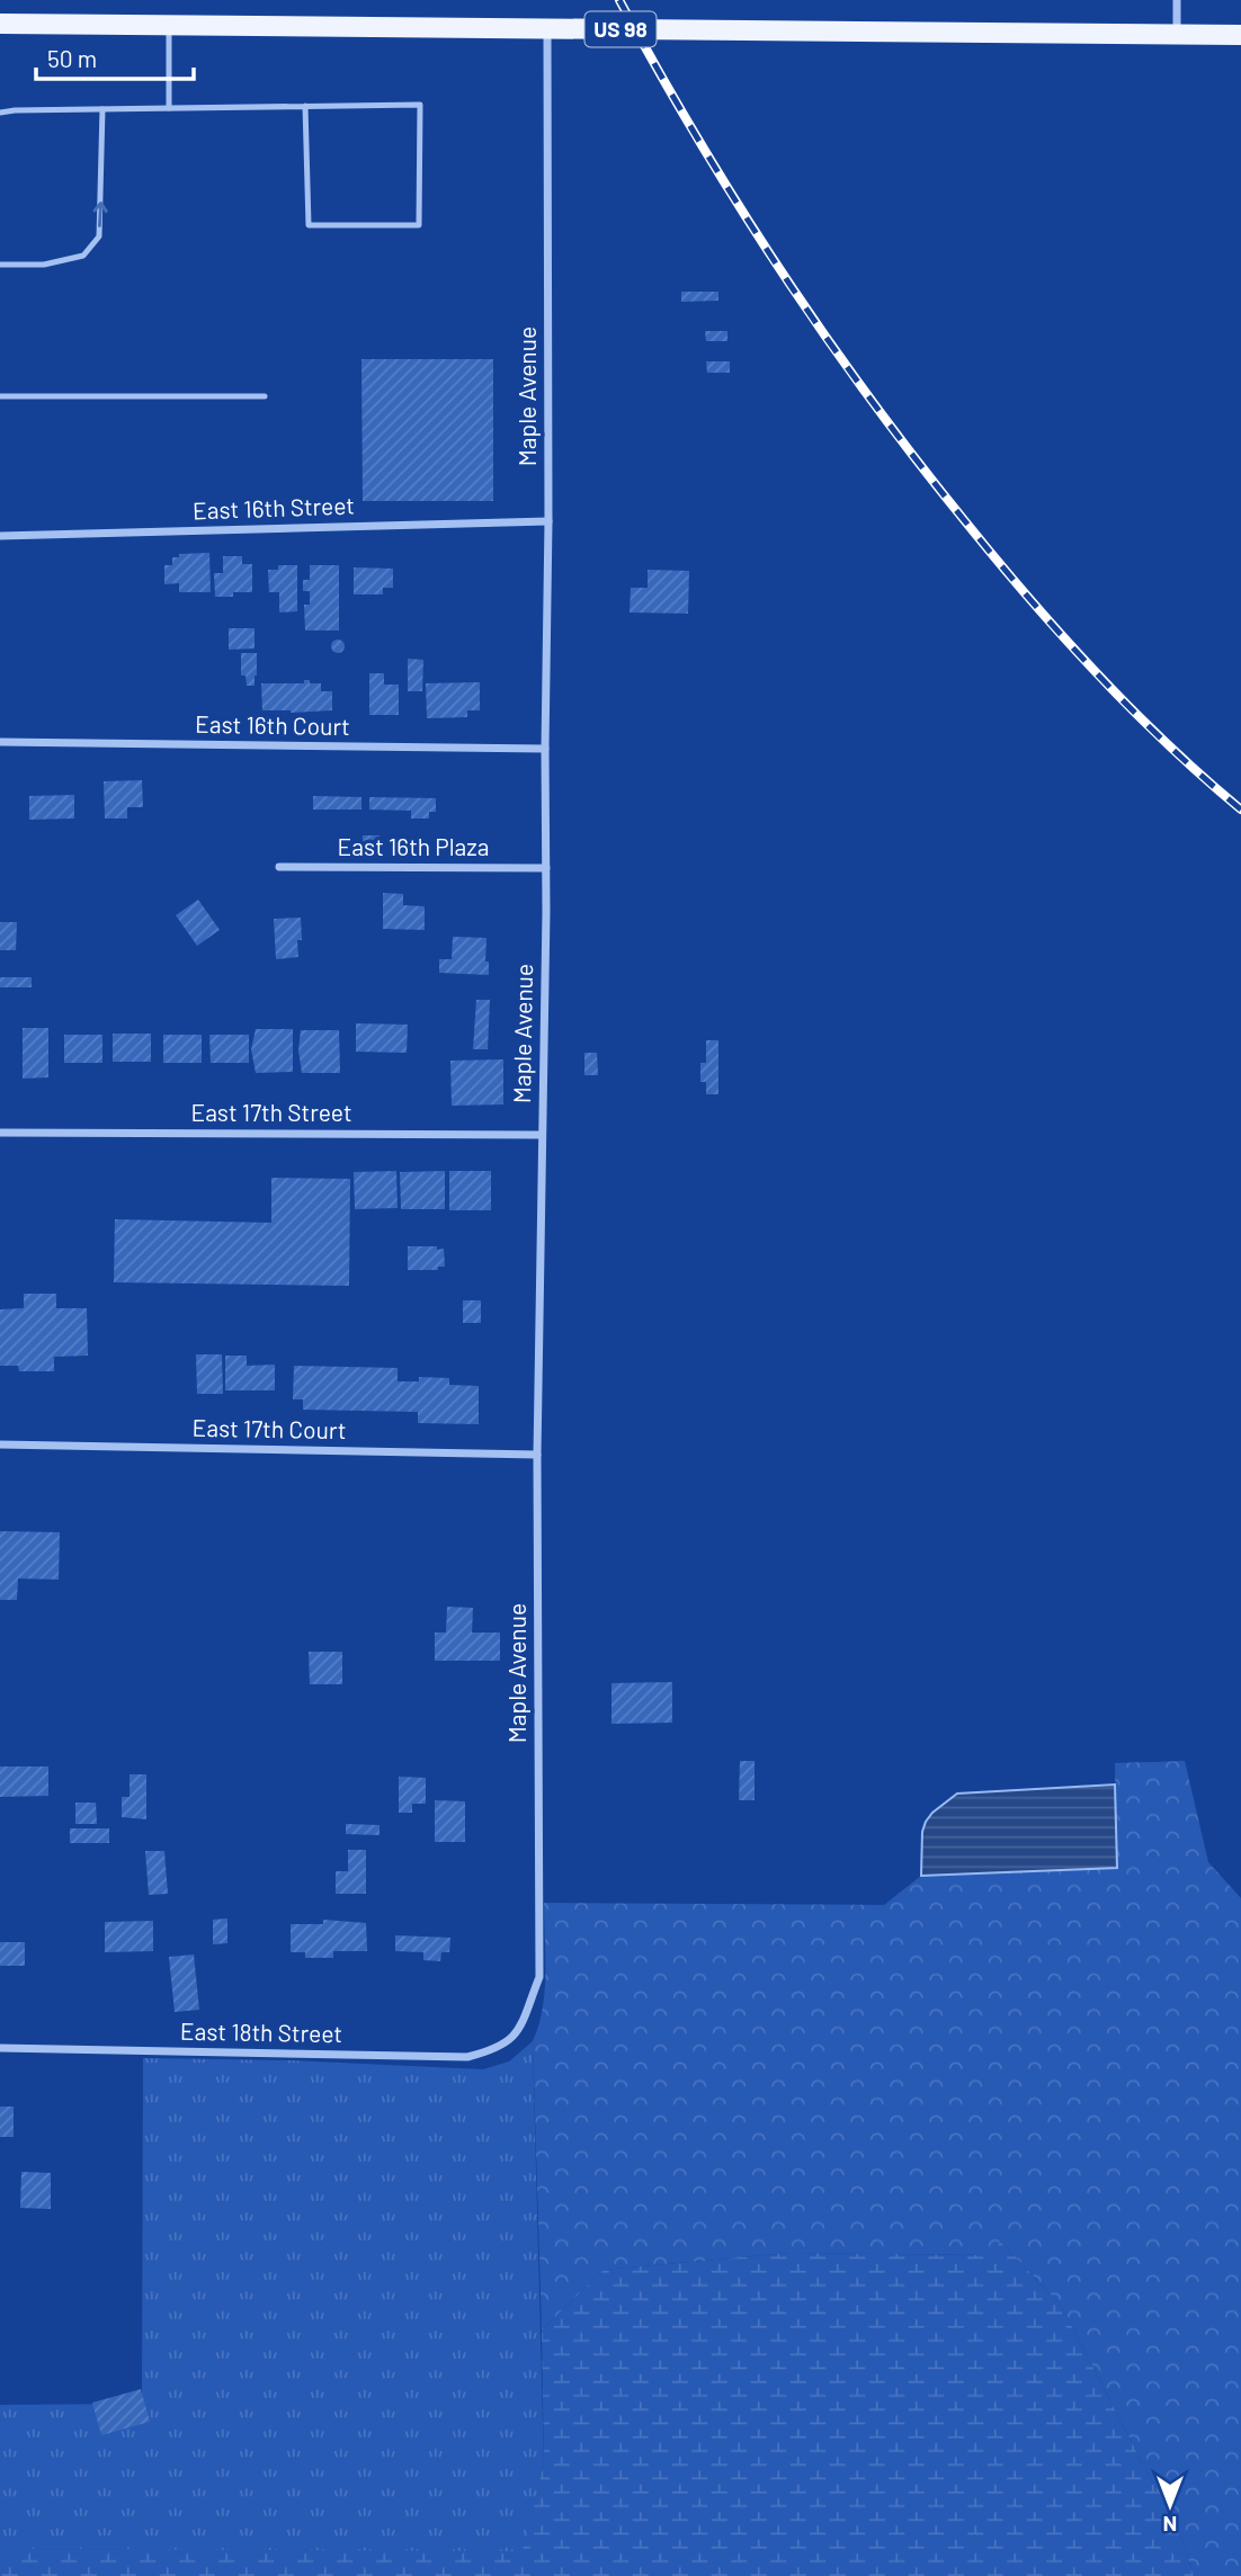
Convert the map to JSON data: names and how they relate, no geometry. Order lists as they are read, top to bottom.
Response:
{
  "streets": {
    "main road": ["US 98"],
    "street": [
      "Maple Avenue",
      "East 16th Street",
      "East 16th Court",
      "East 16th Plaza",
      "East 17th Street",
      "East 17th Court",
      "East 18th Street"
    ]
  },
  "crossings": [
    ["US 98", "Maple Avenue"],
    ["Maple Avenue", "East 16th Street"],
    ["Maple Avenue", "East 16th Court"],
    ["Maple Avenue", "East 16th Plaza"],
    ["Maple Avenue", "East 17th Street"],
    ["Maple Avenue", "East 17th Court"],
    ["Maple Avenue", "East 18th Street"]
  ],
  "scale_bar": "50 m",
  "north": "bottom"
}
